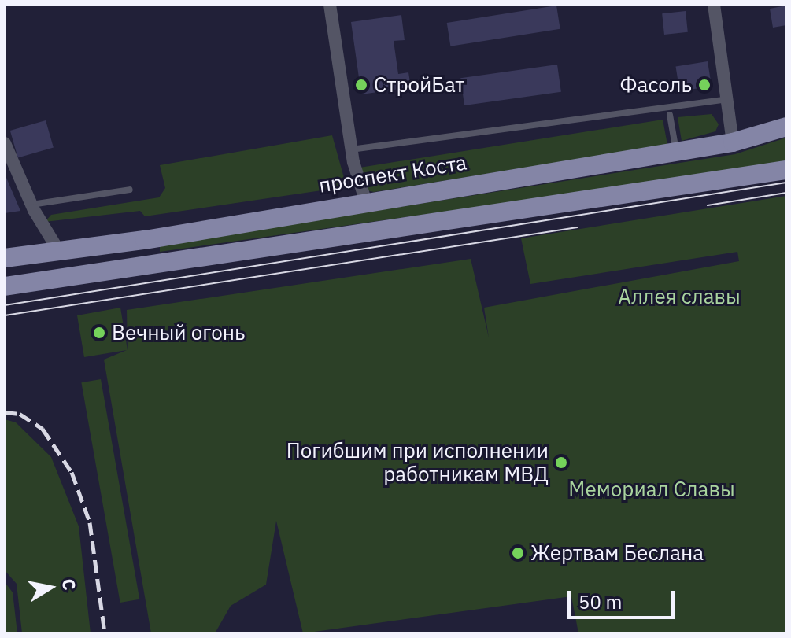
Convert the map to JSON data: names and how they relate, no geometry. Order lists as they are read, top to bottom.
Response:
{
  "streets": {
    "main road": ["проспект Коста"]
  },
  "parks": ["Аллея славы", "Мемориал Славы"],
  "places": [
    "СтройБат",
    "Фасоль",
    "Вечный огонь",
    "Погибшим при исполнении работникам МВД",
    "Жертвам Беслана"
  ],
  "scale_bar": "50 m",
  "north": "right"
}
